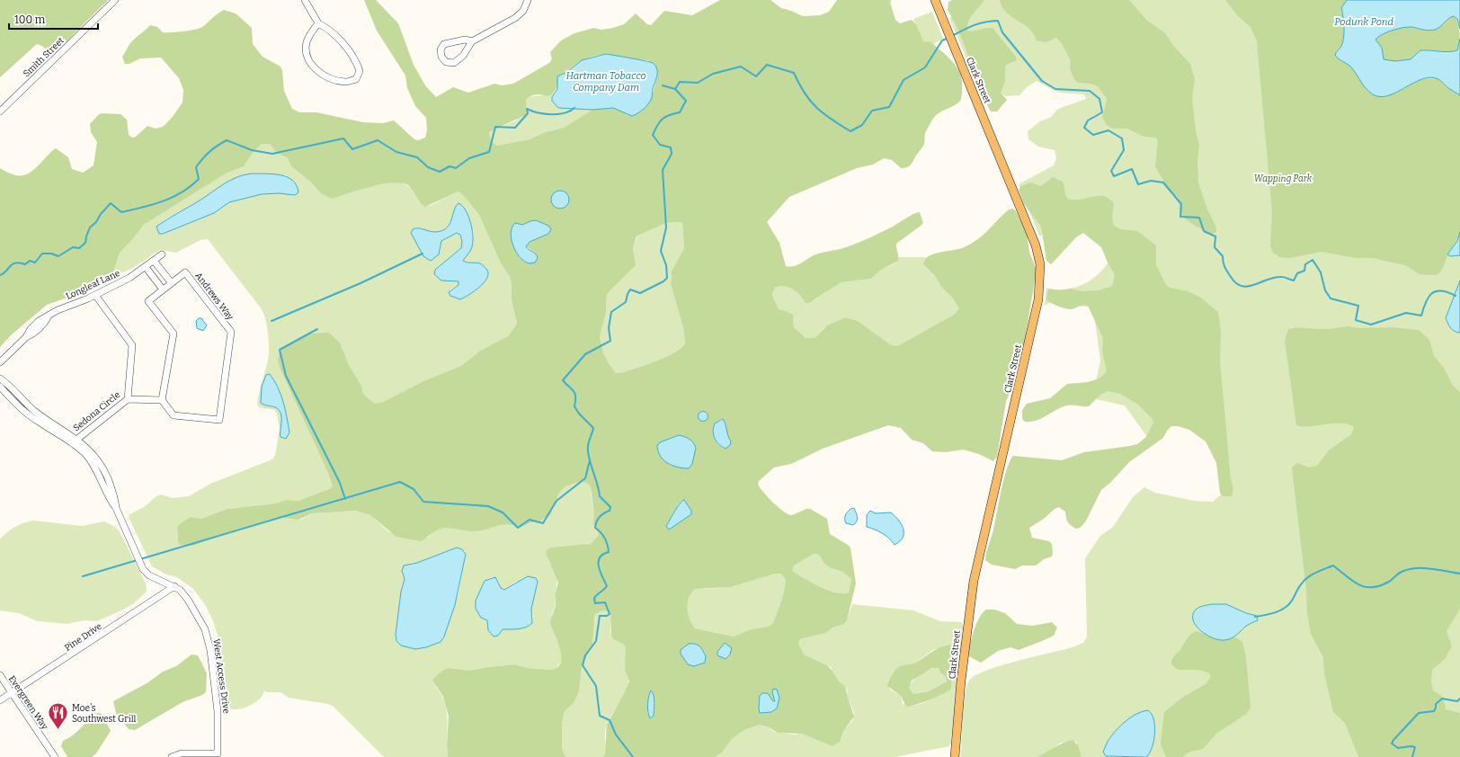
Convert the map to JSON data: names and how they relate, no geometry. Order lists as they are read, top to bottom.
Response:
{
  "streets": {
    "main road": ["Clark Street"],
    "street": [
      "Smith Street",
      "Longleaf Lane",
      "Andrews Way",
      "Sedona Circle",
      "Pine Drive",
      "West Access Drive",
      "Evergreen Way"
    ]
  },
  "crossings": [
    ["Longleaf Lane", "Sedona Circle"],
    ["Sedona Circle", "West Access Drive"],
    ["Pine Drive", "West Access Drive"],
    ["Pine Drive", "Evergreen Way"]
  ],
  "water": ["Podunk Pond", "Hartman Tobacco Company Dam"],
  "parks": ["Wapping Park"],
  "places": {
    "restaurant": ["Moe's Southwest Grill"]
  },
  "scale_bar": "100 m"
}
